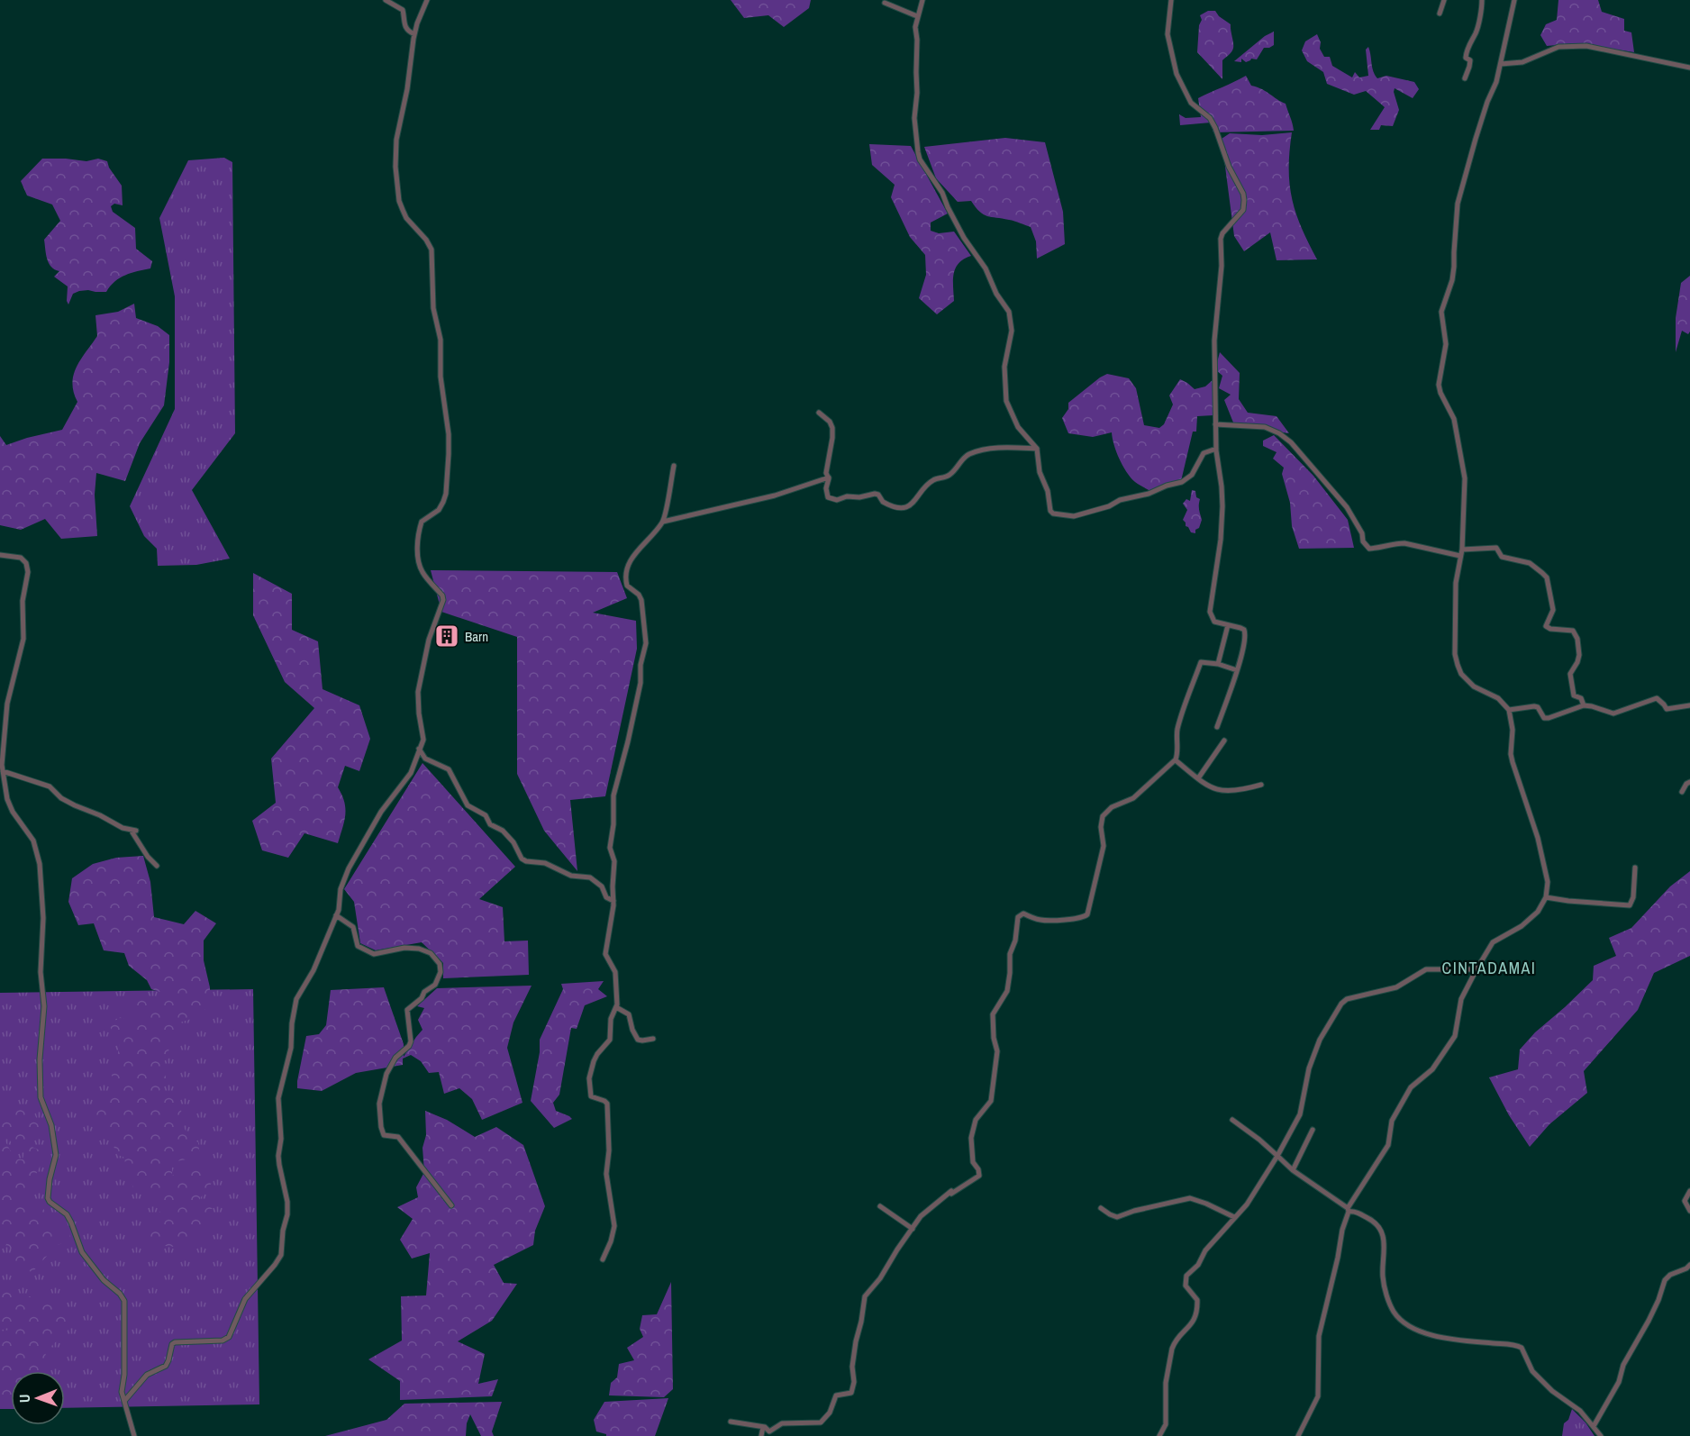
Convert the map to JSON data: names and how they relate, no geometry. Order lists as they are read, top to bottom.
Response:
{
  "districts": ["CINTADAMAI"],
  "places": {
    "building": ["Barn"]
  },
  "north": "left"
}
